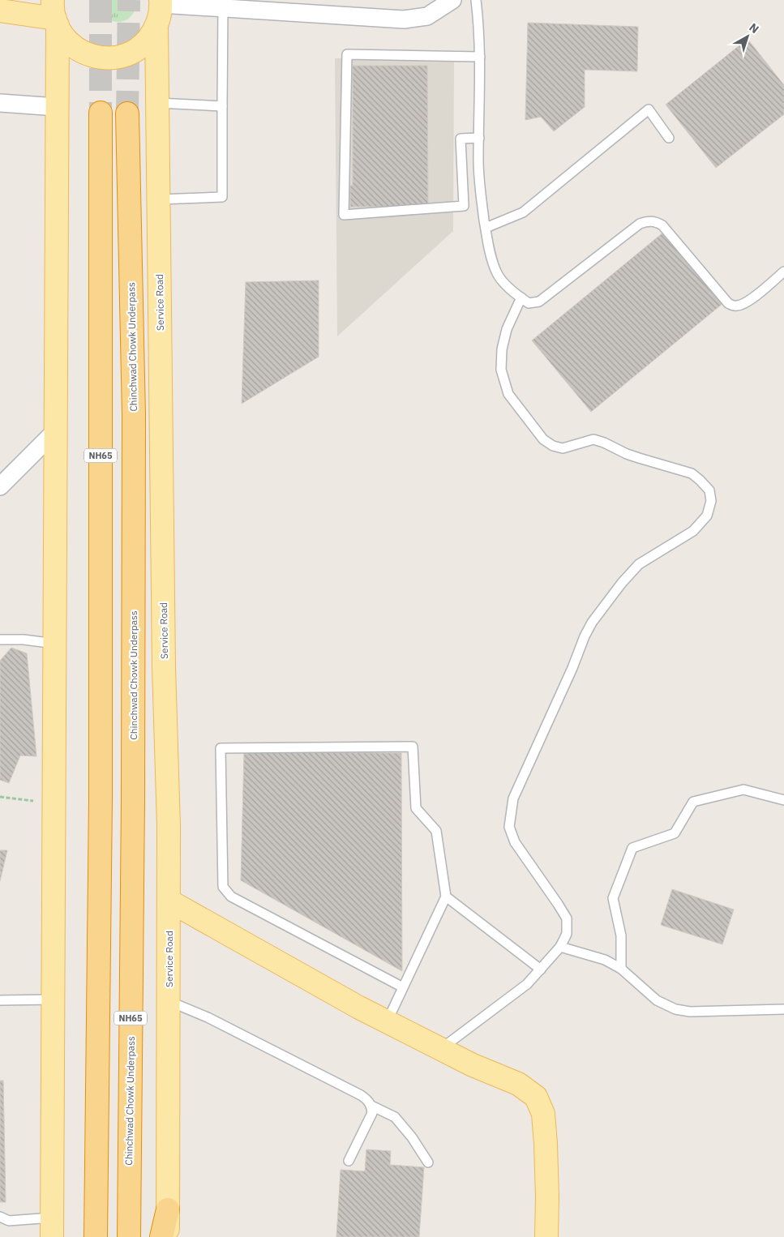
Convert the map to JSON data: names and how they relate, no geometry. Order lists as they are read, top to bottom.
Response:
{
  "streets": {
    "highway": ["Chinchwad Chowk Underpass", "NH65"],
    "main road": ["Service Road"]
  },
  "north": "top right"
}
